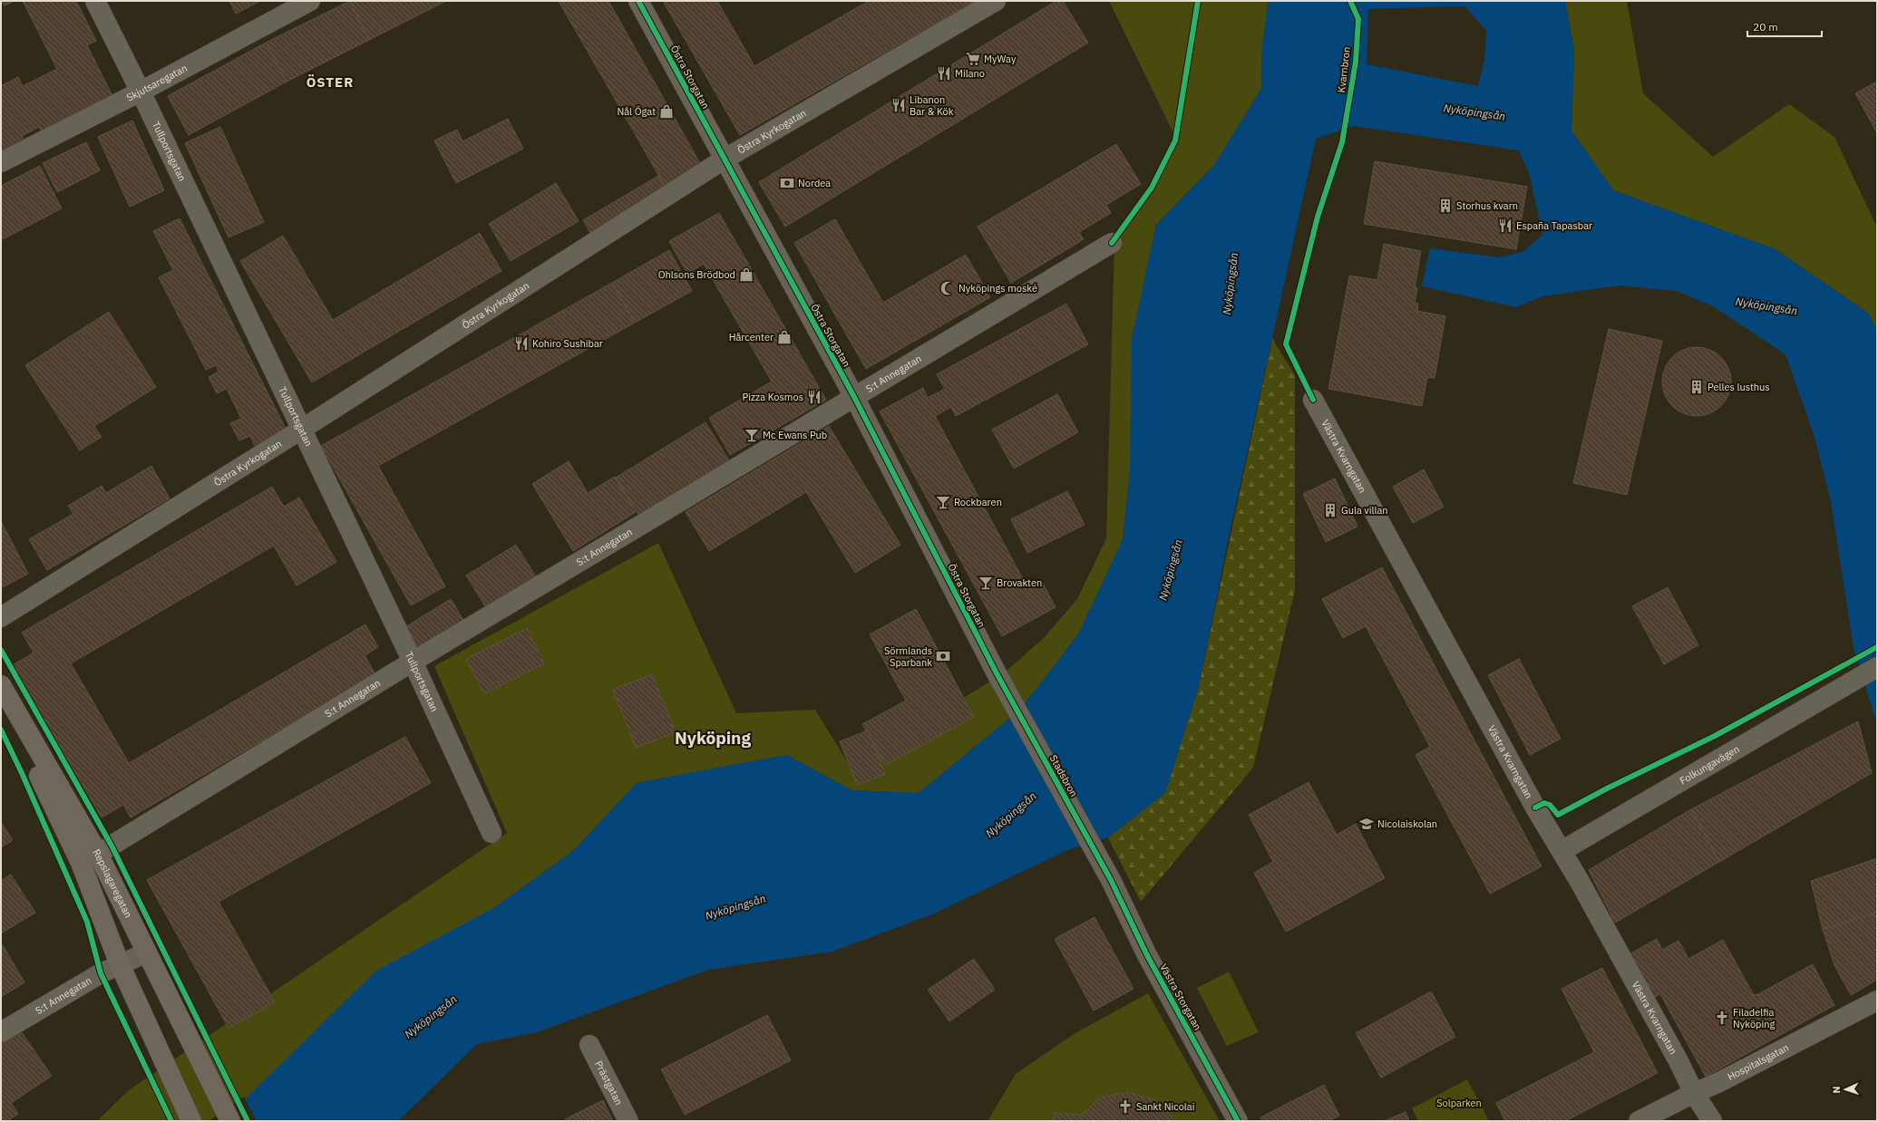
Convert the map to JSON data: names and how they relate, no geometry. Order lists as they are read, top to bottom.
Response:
{
  "streets": {
    "main road": ["Repslagaregatan"],
    "street": [
      "Östra Storgatan",
      "Skjutsaregatan",
      "Östra Kyrkogatan",
      "Tullportsgatan",
      "S:t Annegatan",
      "Västra Kvarngatan",
      "Folkungavägen",
      "Stadsbron",
      "Västra Storgatan",
      "Hospitalsgatan",
      "Prästgatan"
    ],
    "cycle path": ["Kvarnbron"]
  },
  "crossings": [
    ["Östra Storgatan", "Östra Kyrkogatan"],
    ["Östra Storgatan", "S:t Annegatan"],
    ["Östra Storgatan", "Stadsbron"],
    ["Skjutsaregatan", "Tullportsgatan"],
    ["Östra Kyrkogatan", "Tullportsgatan"],
    ["Tullportsgatan", "S:t Annegatan"],
    ["S:t Annegatan", "Repslagaregatan"],
    ["Västra Kvarngatan", "Folkungavägen"],
    ["Västra Kvarngatan", "Hospitalsgatan"],
    ["Stadsbron", "Västra Storgatan"]
  ],
  "districts": ["ÖSTER", "Nyköping"],
  "water": ["Nyköpingsån"],
  "parks": ["Solparken"],
  "places": {
    "supermarket": ["MyWay"],
    "restaurant": [
      "Milano",
      "Libanon Bar & Kök",
      "España Tapasbar",
      "Kohiro Sushibar",
      "Pizza Kosmos"
    ],
    "shop": ["Nål Ögat", "Ohlsons Brödbod", "Hårcenter"],
    "bank": ["Nordea", "Sörmlands Sparbank"],
    "building": ["Storhus kvarn", "Pelles lusthus", "Gula villan"],
    "mosque": ["Nyköpings moské"],
    "bar": ["Mc Ewans Pub", "Rockbaren", "Brovakten"],
    "school or university": ["Nicolaiskolan"],
    "church": ["Filadelfia Nyköping", "Sankt Nicolai"]
  },
  "scale_bar": "20 m",
  "north": "left"
}
